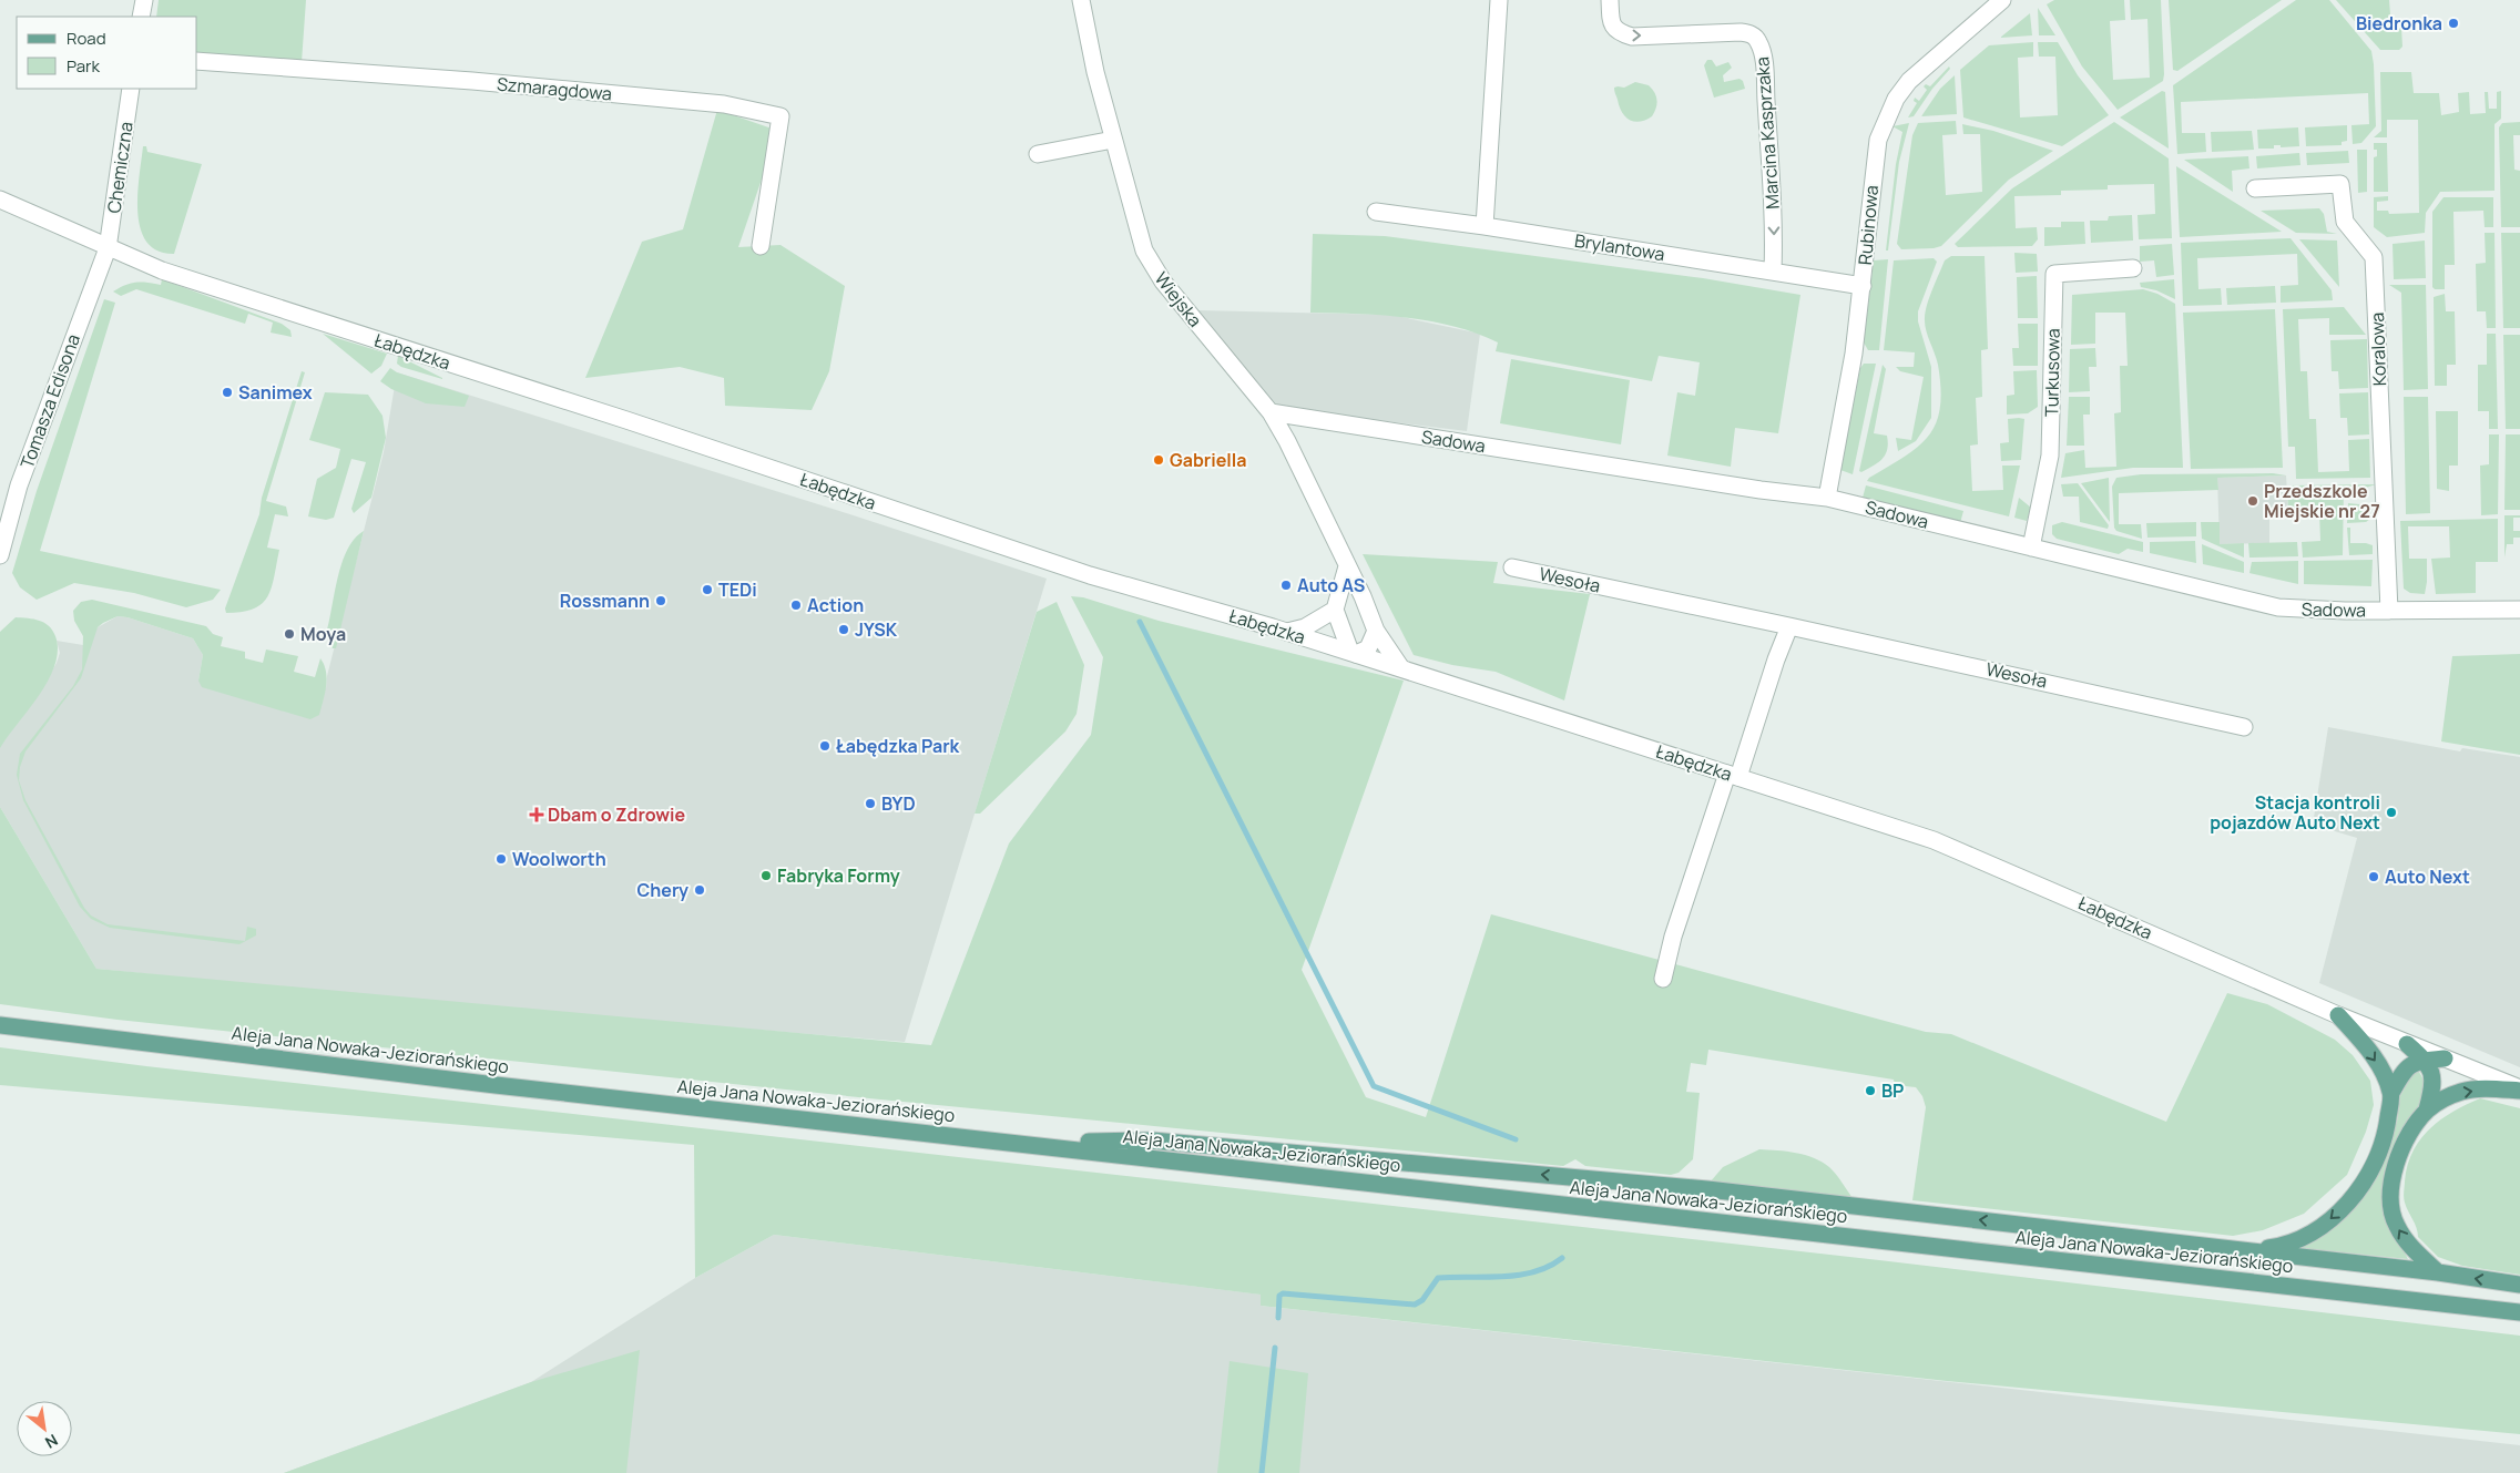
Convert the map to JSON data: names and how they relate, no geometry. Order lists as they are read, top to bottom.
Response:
{
  "streets": {
    "main road": ["Aleja Jana Nowaka-Jeziorańskiego"],
    "street": [
      "Szmaragdowa",
      "Marcina Kasprzaka",
      "Chemiczna",
      "Rubinowa",
      "Brylantowa",
      "Wiejska",
      "Koralowa",
      "Łabędzka",
      "Turkusowa",
      "Tomasza Edisona",
      "Sadowa",
      "Wesoła"
    ]
  },
  "crossings": [
    ["Marcina Kasprzaka", "Brylantowa"],
    ["Chemiczna", "Łabędzka"],
    ["Chemiczna", "Tomasza Edisona"],
    ["Rubinowa", "Brylantowa"],
    ["Rubinowa", "Sadowa"],
    ["Wiejska", "Łabędzka"],
    ["Wiejska", "Sadowa"],
    ["Koralowa", "Sadowa"],
    ["Łabędzka", "Tomasza Edisona"],
    ["Turkusowa", "Sadowa"]
  ],
  "places": {
    "other": [
      "Biedronka",
      "Sanimex",
      "Gabriella",
      "Przedszkole Miejskie nr 27",
      "Auto AS",
      "TEDi",
      "Rossmann",
      "Action",
      "JYSK",
      "Moya",
      "Łabędzka Park",
      "BYD",
      "Stacja kontroli pojazdów Auto Next",
      "Woolworth",
      "Fabryka Formy",
      "Auto Next",
      "Chery",
      "BP"
    ],
    "health": ["Dbam o Zdrowie"]
  },
  "legend": ["Road", "Park"],
  "north": "bottom right"
}
